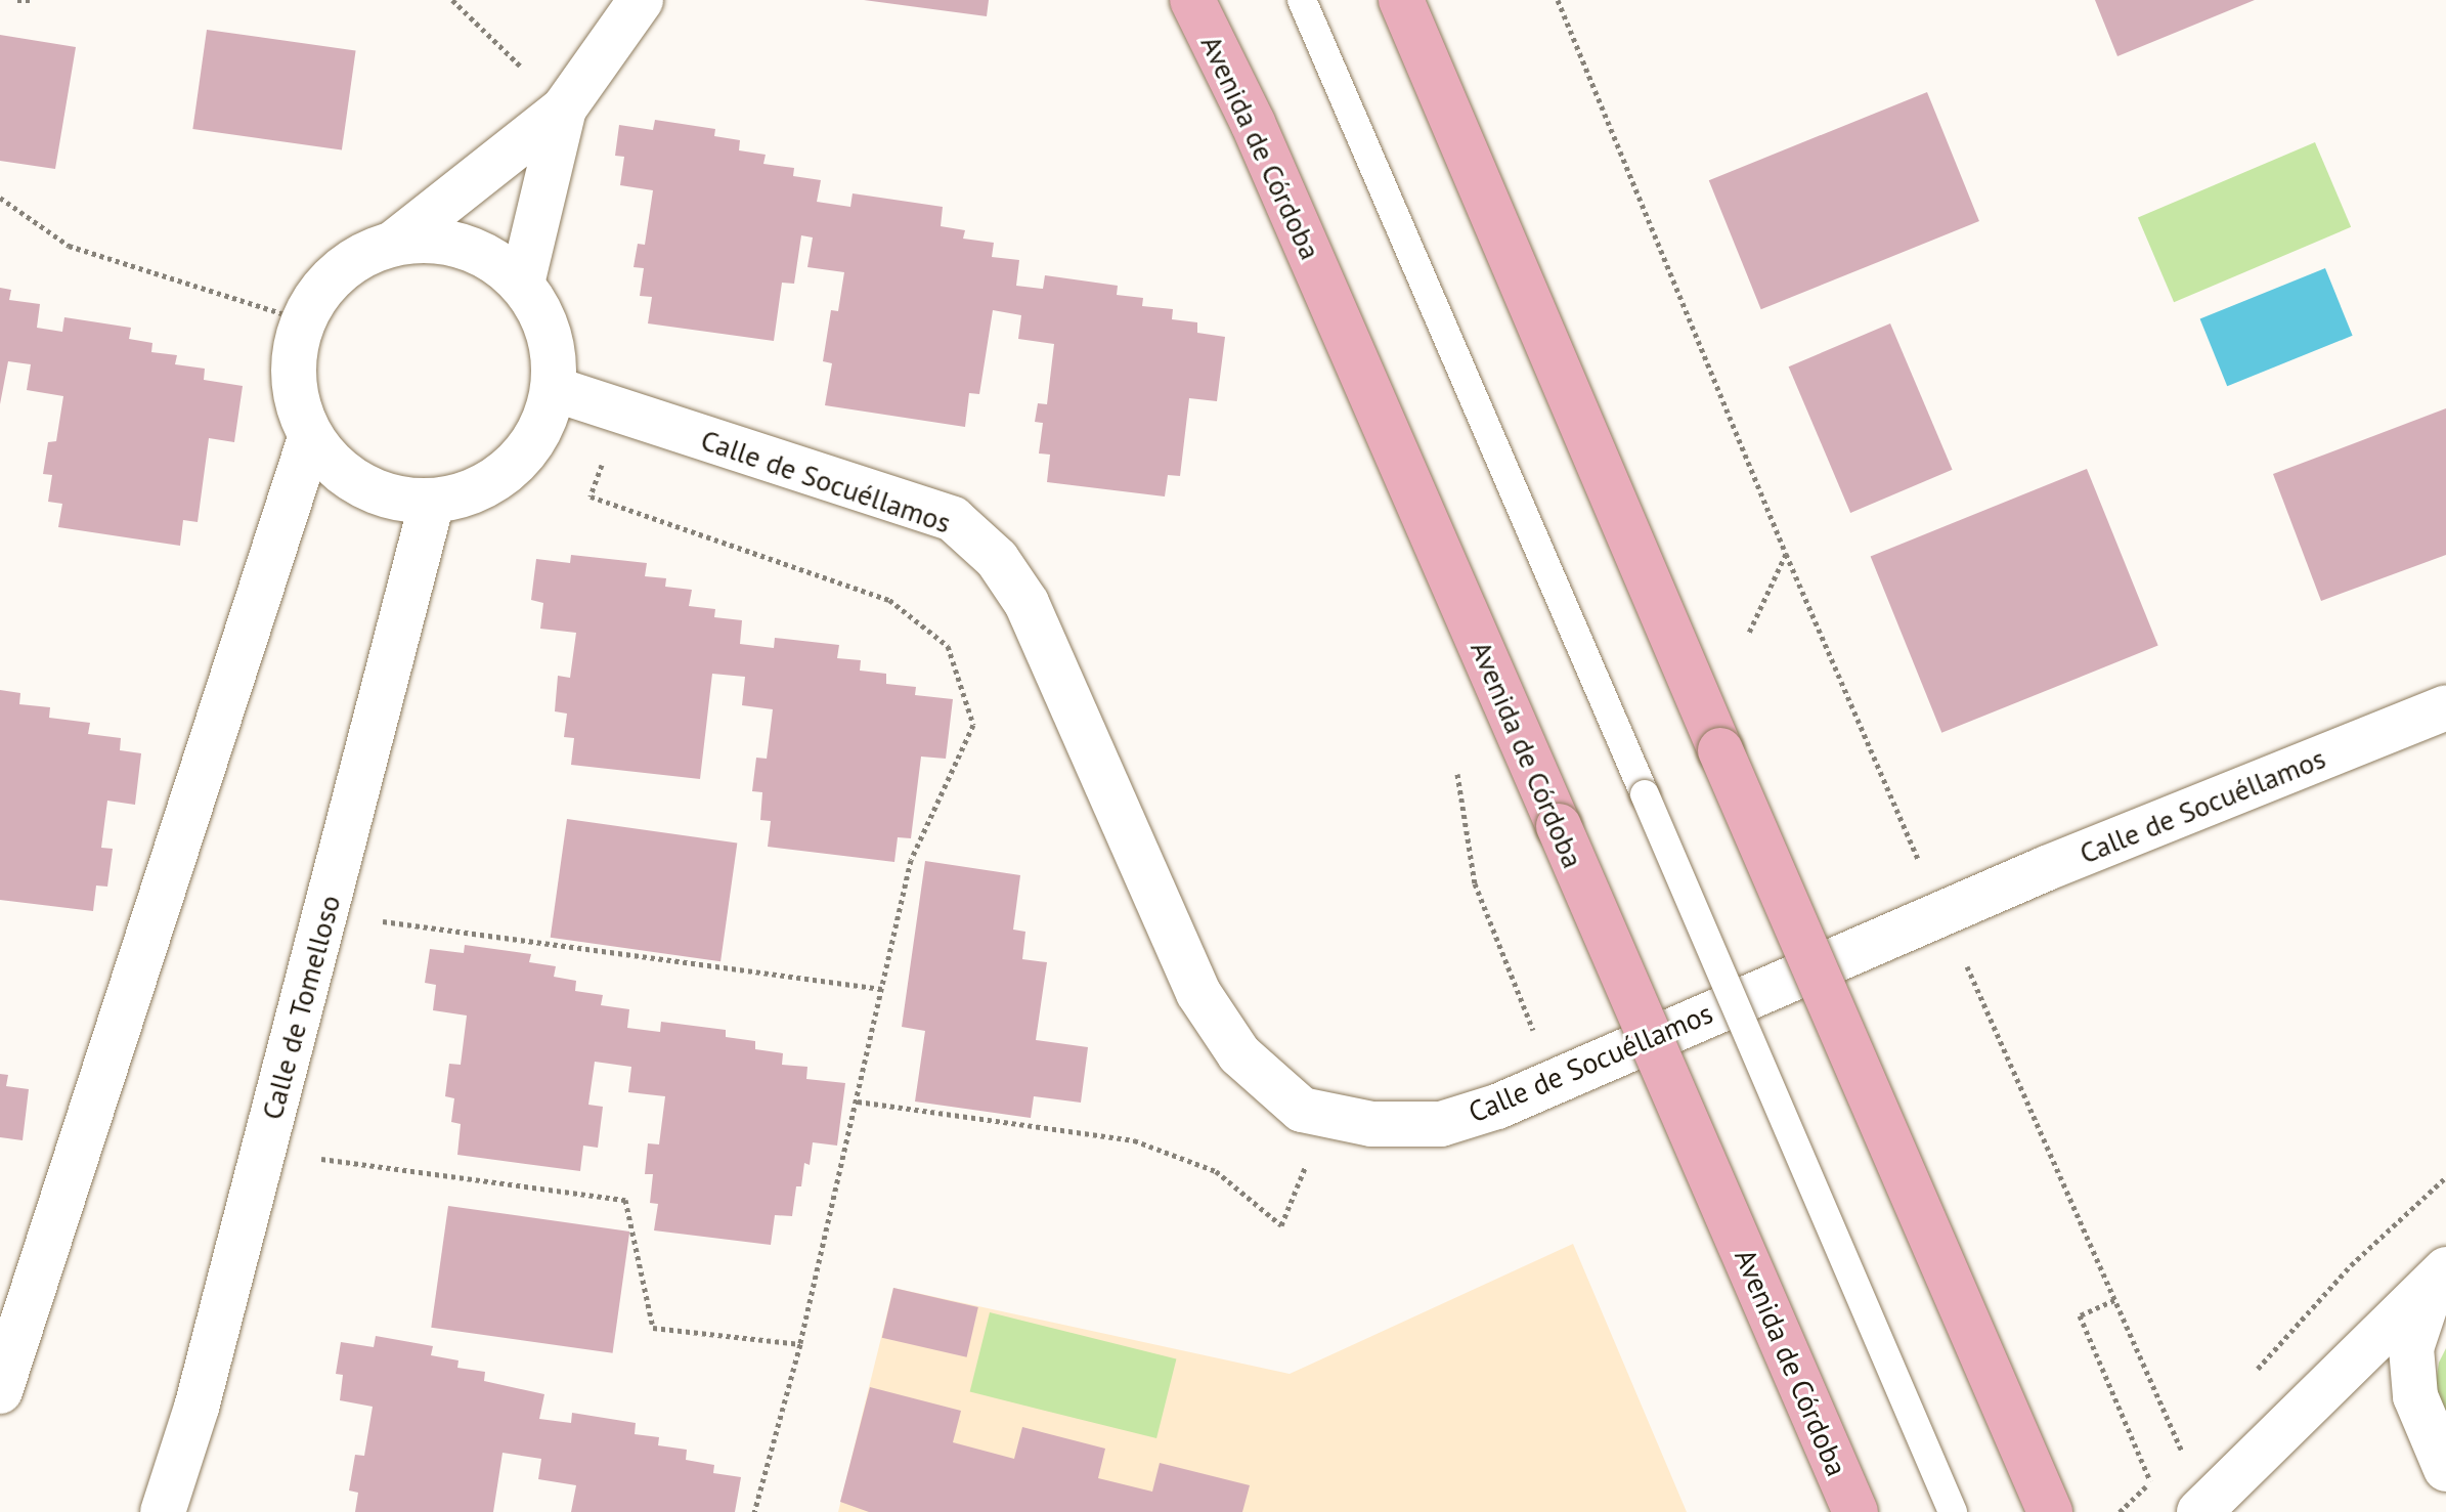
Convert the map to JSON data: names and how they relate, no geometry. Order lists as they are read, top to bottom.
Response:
{
  "streets": {
    "main road": ["Avenida de Córdoba"],
    "street": ["Calle de Socuéllamos", "Calle de Tomelloso"]
  },
  "crossings": [
    ["Calle de Socuéllamos", "Calle de Tomelloso"]
  ]
}
